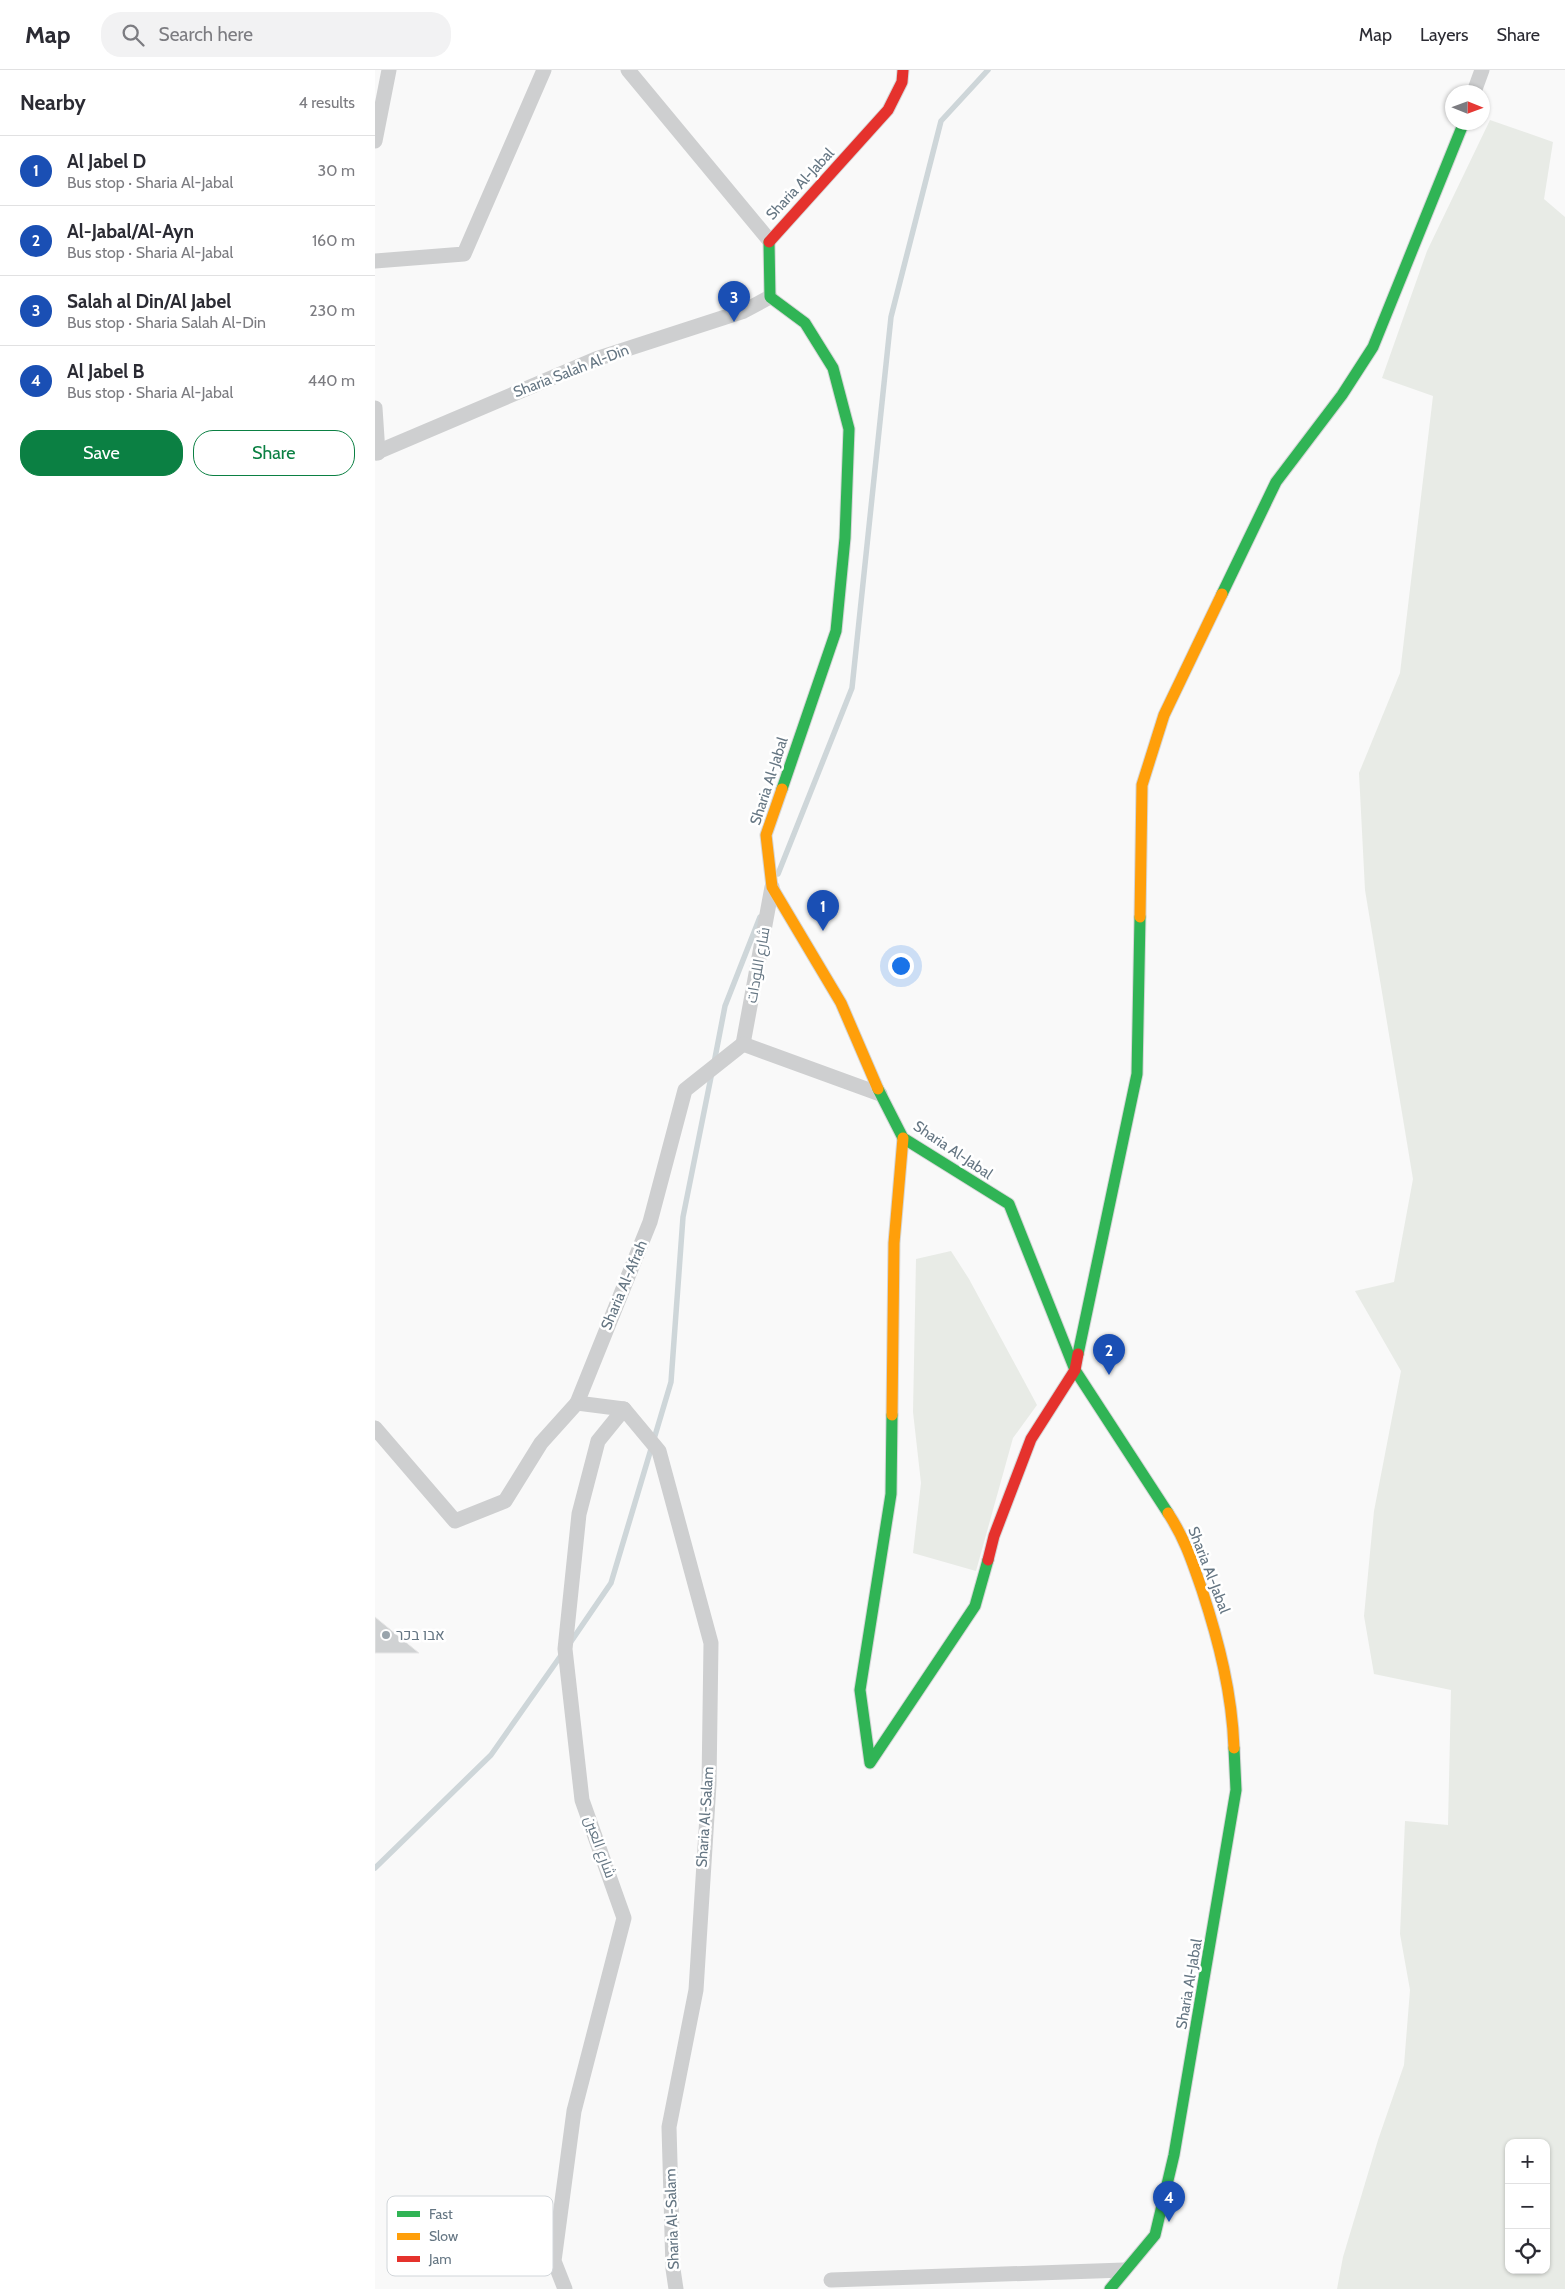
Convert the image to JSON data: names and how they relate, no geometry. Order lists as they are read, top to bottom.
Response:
{
  "streets": {
    "street": [
      "Sharia Al-Jabal",
      "Sharia Salah Al-Din",
      "شارع اللودات",
      "Sharia Al-Afrah",
      "Sharia Al-Salam",
      "شارع العين"
    ]
  },
  "crossings": [
    ["Sharia Al-Jabal", "Sharia Salah Al-Din"],
    ["Sharia Al-Jabal", "شارع اللودات"],
    ["شارع اللودات", "Sharia Al-Afrah"],
    ["Sharia Al-Salam", "شارع العين"]
  ],
  "places": ["אבו בכר"],
  "legend": ["Fast", "Slow", "Jam"],
  "north": "right",
  "page": {
    "header": "Map",
    "search": "Search here",
    "nav": ["Map", "Layers", "Share"],
    "heading": ["Nearby", "4 results"],
    "list": [
      {
        "mark": "1",
        "name": "Al Jabel D",
        "note": "Bus stop · Sharia Al-Jabal",
        "value": "30 m"
      },
      {
        "mark": "2",
        "name": "Al-Jabal/Al-Ayn",
        "note": "Bus stop · Sharia Al-Jabal",
        "value": "160 m"
      },
      {
        "mark": "3",
        "name": "Salah al Din/Al Jabel",
        "note": "Bus stop · Sharia Salah Al-Din",
        "value": "230 m"
      },
      {
        "mark": "4",
        "name": "Al Jabel B",
        "note": "Bus stop · Sharia Al-Jabal",
        "value": "440 m"
      }
    ],
    "pins": [
      "3",
      "1",
      "2",
      "4"
    ],
    "buttons": ["Save", "Share"],
    "map_buttons": ["+", "−"]
  }
}
